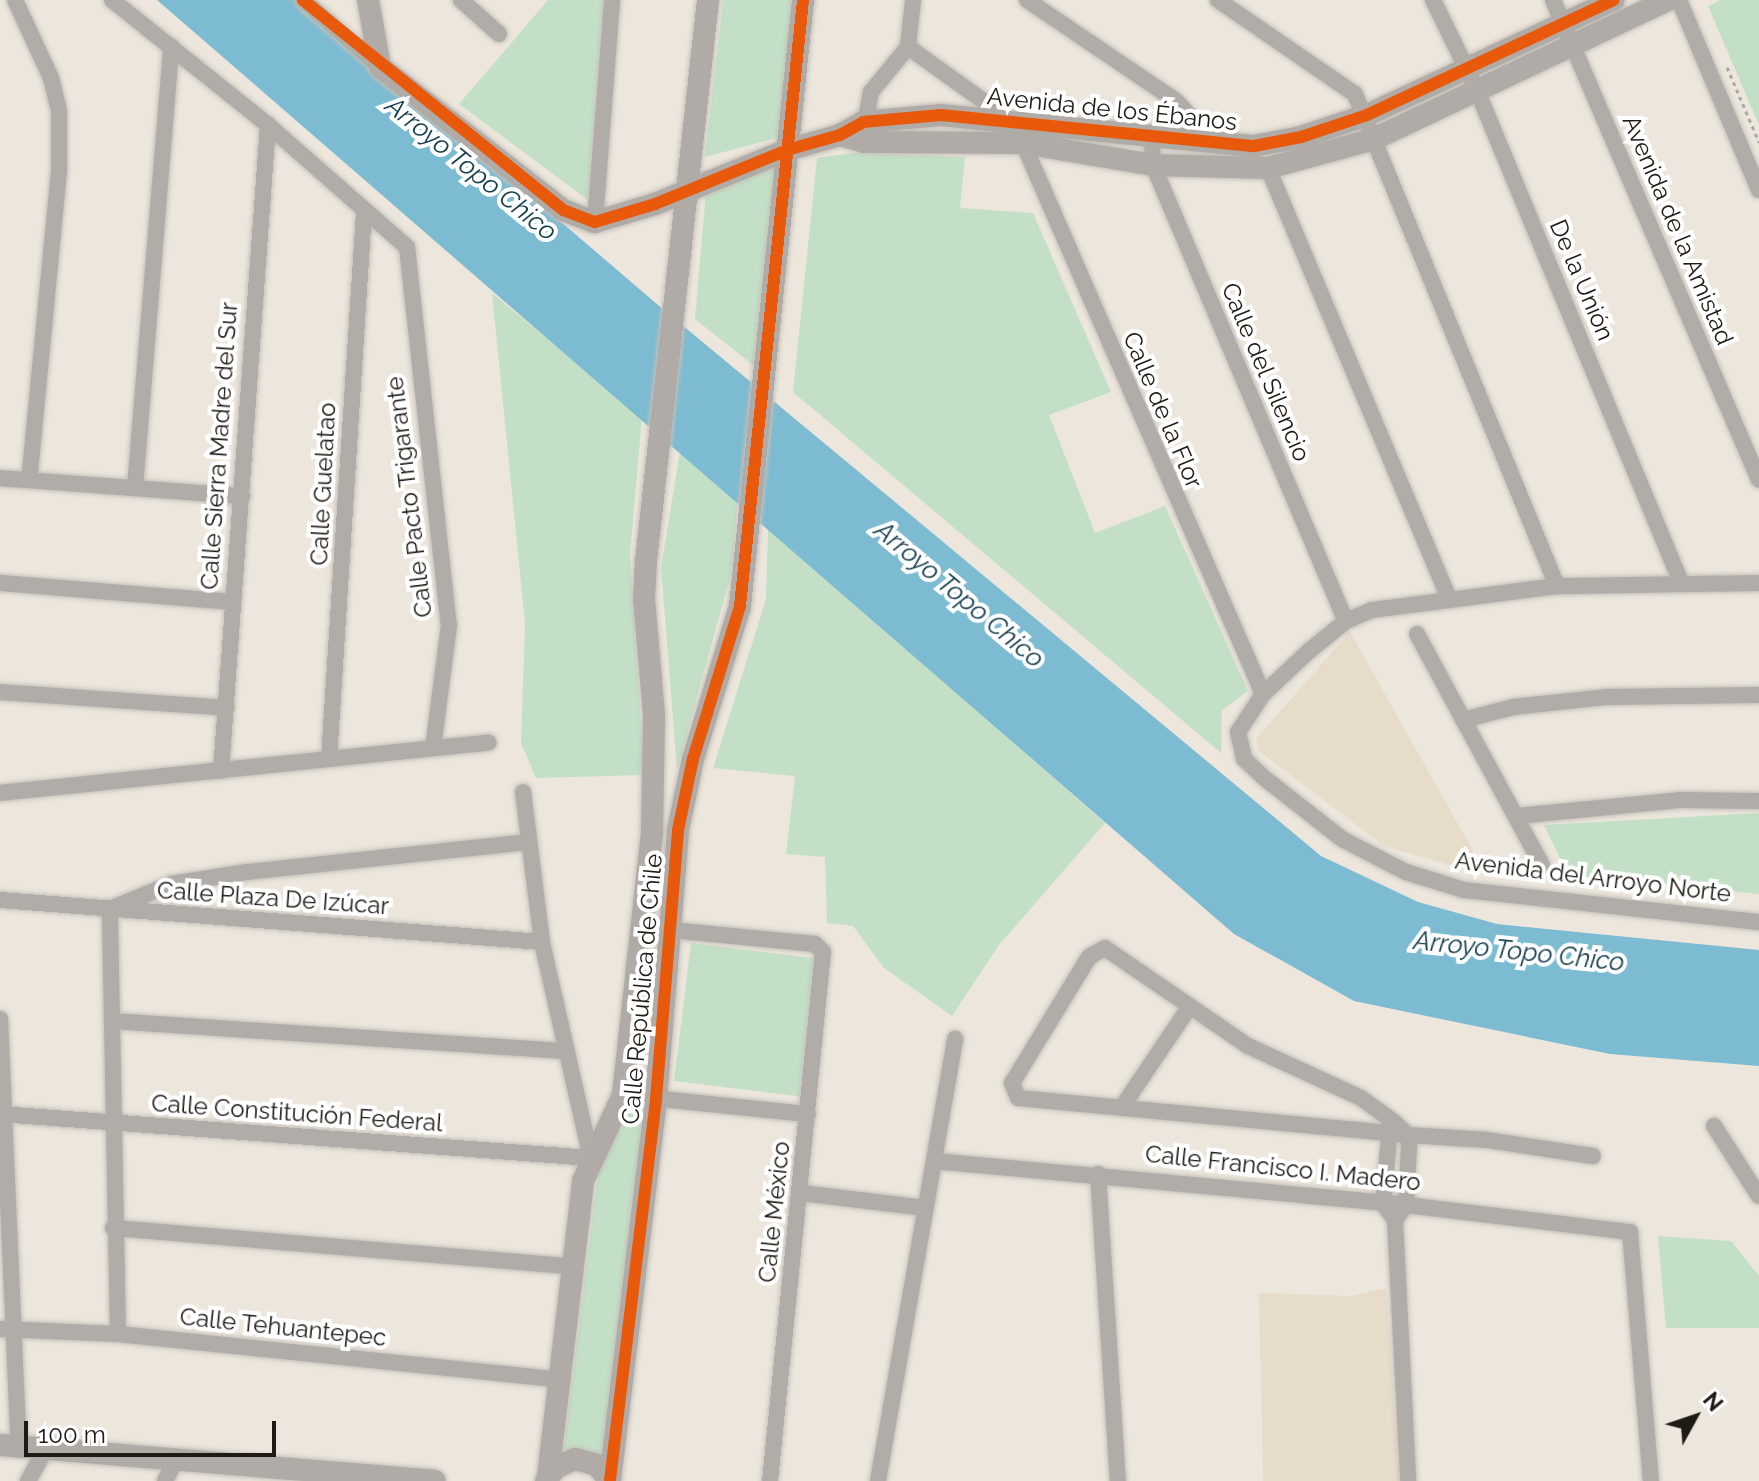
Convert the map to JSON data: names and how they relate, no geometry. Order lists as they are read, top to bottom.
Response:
{
  "streets": {
    "street": [
      "Avenida de los Ébanos",
      "Avenida de la Amistad",
      "De la Unión",
      "Calle del Silencio",
      "Calle de la Flor",
      "Calle Sierra Madre del Sur",
      "Calle Guelatao",
      "Calle Pacto Trigarante",
      "Avenida del Arroyo Norte",
      "Calle Plaza De Izúcar",
      "Calle República de Chile",
      "Calle Constitución Federal",
      "Calle Francisco I. Madero",
      "Calle México",
      "Calle Tehuantepec"
    ]
  },
  "crossings": [
    ["Avenida de los Ébanos", "Avenida de la Amistad"],
    ["Avenida de los Ébanos", "De la Unión"],
    ["Avenida de los Ébanos", "Calle del Silencio"],
    ["Calle del Silencio", "Avenida del Arroyo Norte"],
    ["Calle de la Flor", "Avenida del Arroyo Norte"],
    ["Calle Guelatao", "Calle Pacto Trigarante"],
    ["Calle República de Chile", "Calle Constitución Federal"],
    ["Calle República de Chile", "Calle México"],
    ["Calle República de Chile", "Calle Tehuantepec"]
  ],
  "water": ["Arroyo Topo Chico"],
  "scale_bar": "100 m",
  "north": "top right"
}
